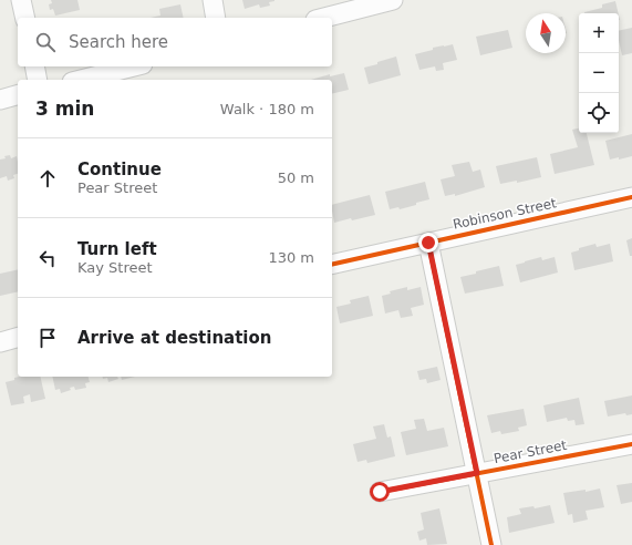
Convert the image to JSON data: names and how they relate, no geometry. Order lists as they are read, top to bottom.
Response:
{
  "streets": {
    "street": ["Robinson Street", "Pear Street"]
  },
  "north": "top",
  "page": {
    "map_buttons": ["+", "−"],
    "search": "Search here",
    "heading": ["3 min", "Walk · 180 m"],
    "list": [
      ["Continue", "Pear Street", "50 m"],
      ["Turn left", "Kay Street", "130 m"],
      "Arrive at destination"
    ]
  }
}
